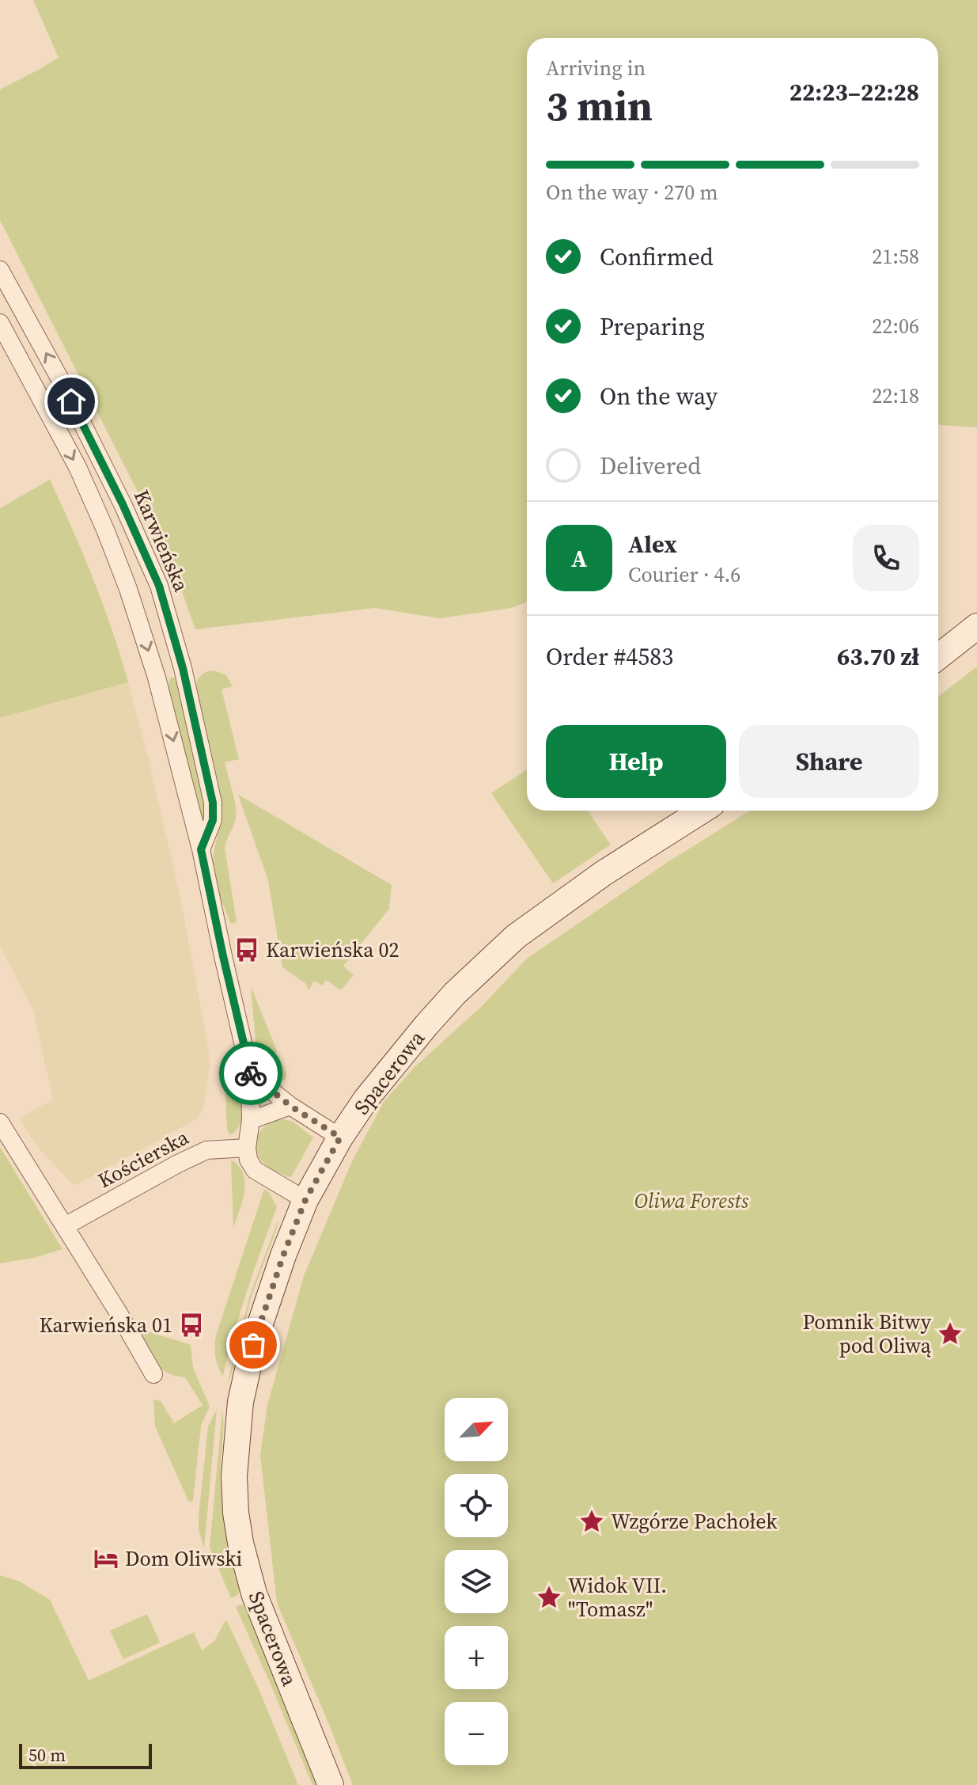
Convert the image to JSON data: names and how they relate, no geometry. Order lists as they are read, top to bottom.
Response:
{
  "streets": {
    "main road": ["Spacerowa"],
    "street": ["Karwieńska", "Kościerska"]
  },
  "parks": ["Oliwa Forests"],
  "places": {
    "bus stop": ["Karwieńska 02", "Karwieńska 01"],
    "place": ["Pomnik Bitwy pod Oliwą", "Wzgórze Pachołek", "Widok VII. \"Tomasz\""],
    "hotel": ["Dom Oliwski"]
  },
  "scale_bar": "50 m",
  "north": "top right",
  "page": {
    "heading": ["3 min", "Arriving in", "22:23–22:28"],
    "panel": [
      "Alex",
      "Courier · 4.6",
      "Order #4583",
      "63.70 zł"
    ],
    "bar": "On the way · 270 m",
    "list": [
      ["Confirmed", "21:58"],
      ["Preparing", "22:06"],
      ["On the way", "22:18"],
      "Delivered"
    ],
    "round": "A",
    "buttons": ["Help", "Share"],
    "map_buttons": ["+", "−"],
    "scale": "50 m"
  }
}
